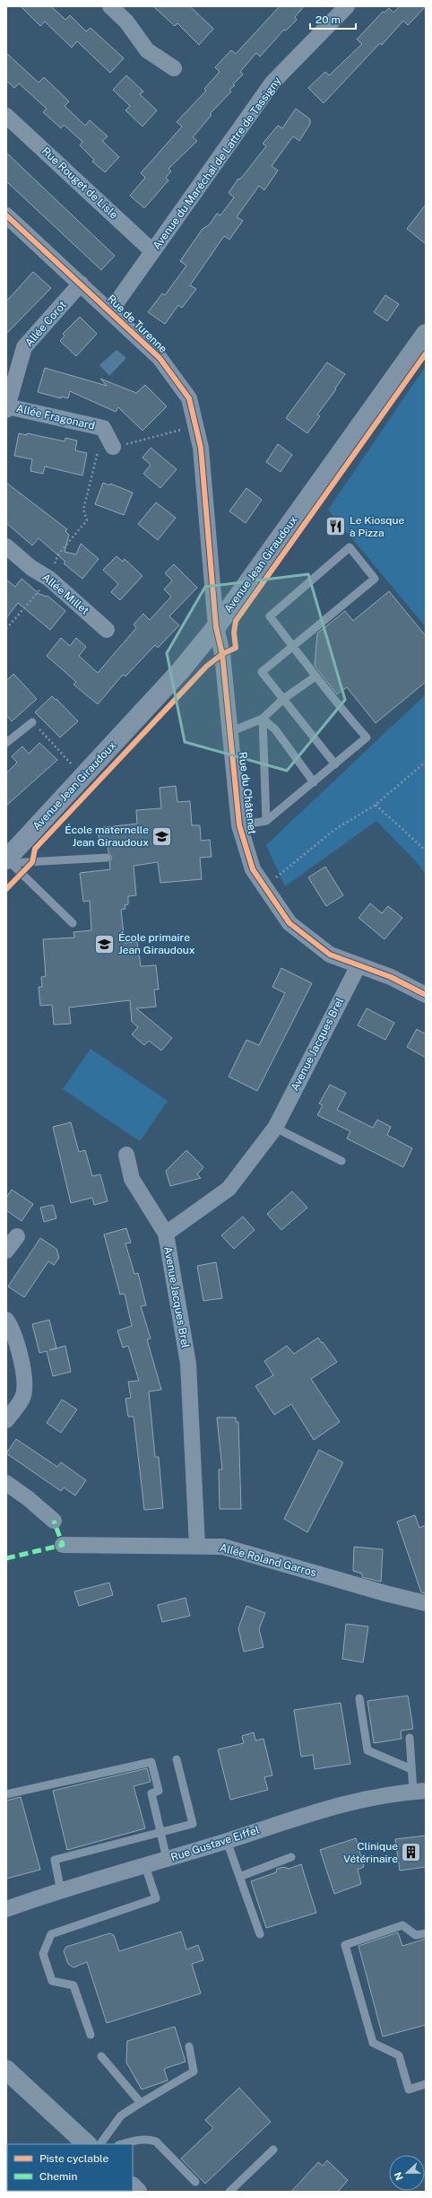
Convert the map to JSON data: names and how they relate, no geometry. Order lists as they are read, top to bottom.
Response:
{
  "streets": {
    "street": [
      "Avenue du Maréchal de Lattre de Tassigny",
      "Rue Rouget de Lisle",
      "Allée Corot",
      "Rue de Turenne",
      "Allée Fragonard",
      "Avenue Jean Giraudoux",
      "Allée Millet",
      "Rue du Châtenet",
      "Avenue Jacques Brel",
      "Allée Roland Garros",
      "Rue Gustave Eiffel"
    ]
  },
  "crossings": [
    ["Avenue du Maréchal de Lattre de Tassigny", "Rue Rouget de Lisle"],
    ["Avenue du Maréchal de Lattre de Tassigny", "Rue de Turenne"],
    ["Allée Corot", "Rue de Turenne"],
    ["Allée Corot", "Allée Fragonard"],
    ["Rue de Turenne", "Avenue Jean Giraudoux"],
    ["Rue de Turenne", "Rue du Châtenet"],
    ["Avenue Jean Giraudoux", "Rue du Châtenet"],
    ["Rue du Châtenet", "Avenue Jacques Brel"],
    ["Avenue Jacques Brel", "Allée Roland Garros"]
  ],
  "places": {
    "restaurant": ["Le Kiosque à Pizza"],
    "school or university": ["École maternelle Jean Giraudoux", "École primaire Jean Giraudoux"],
    "building": ["Clinique Vétérinaire"]
  },
  "legend": ["Piste cyclable", "Chemin"],
  "scale_bar": "20 m",
  "north": "left"
}
